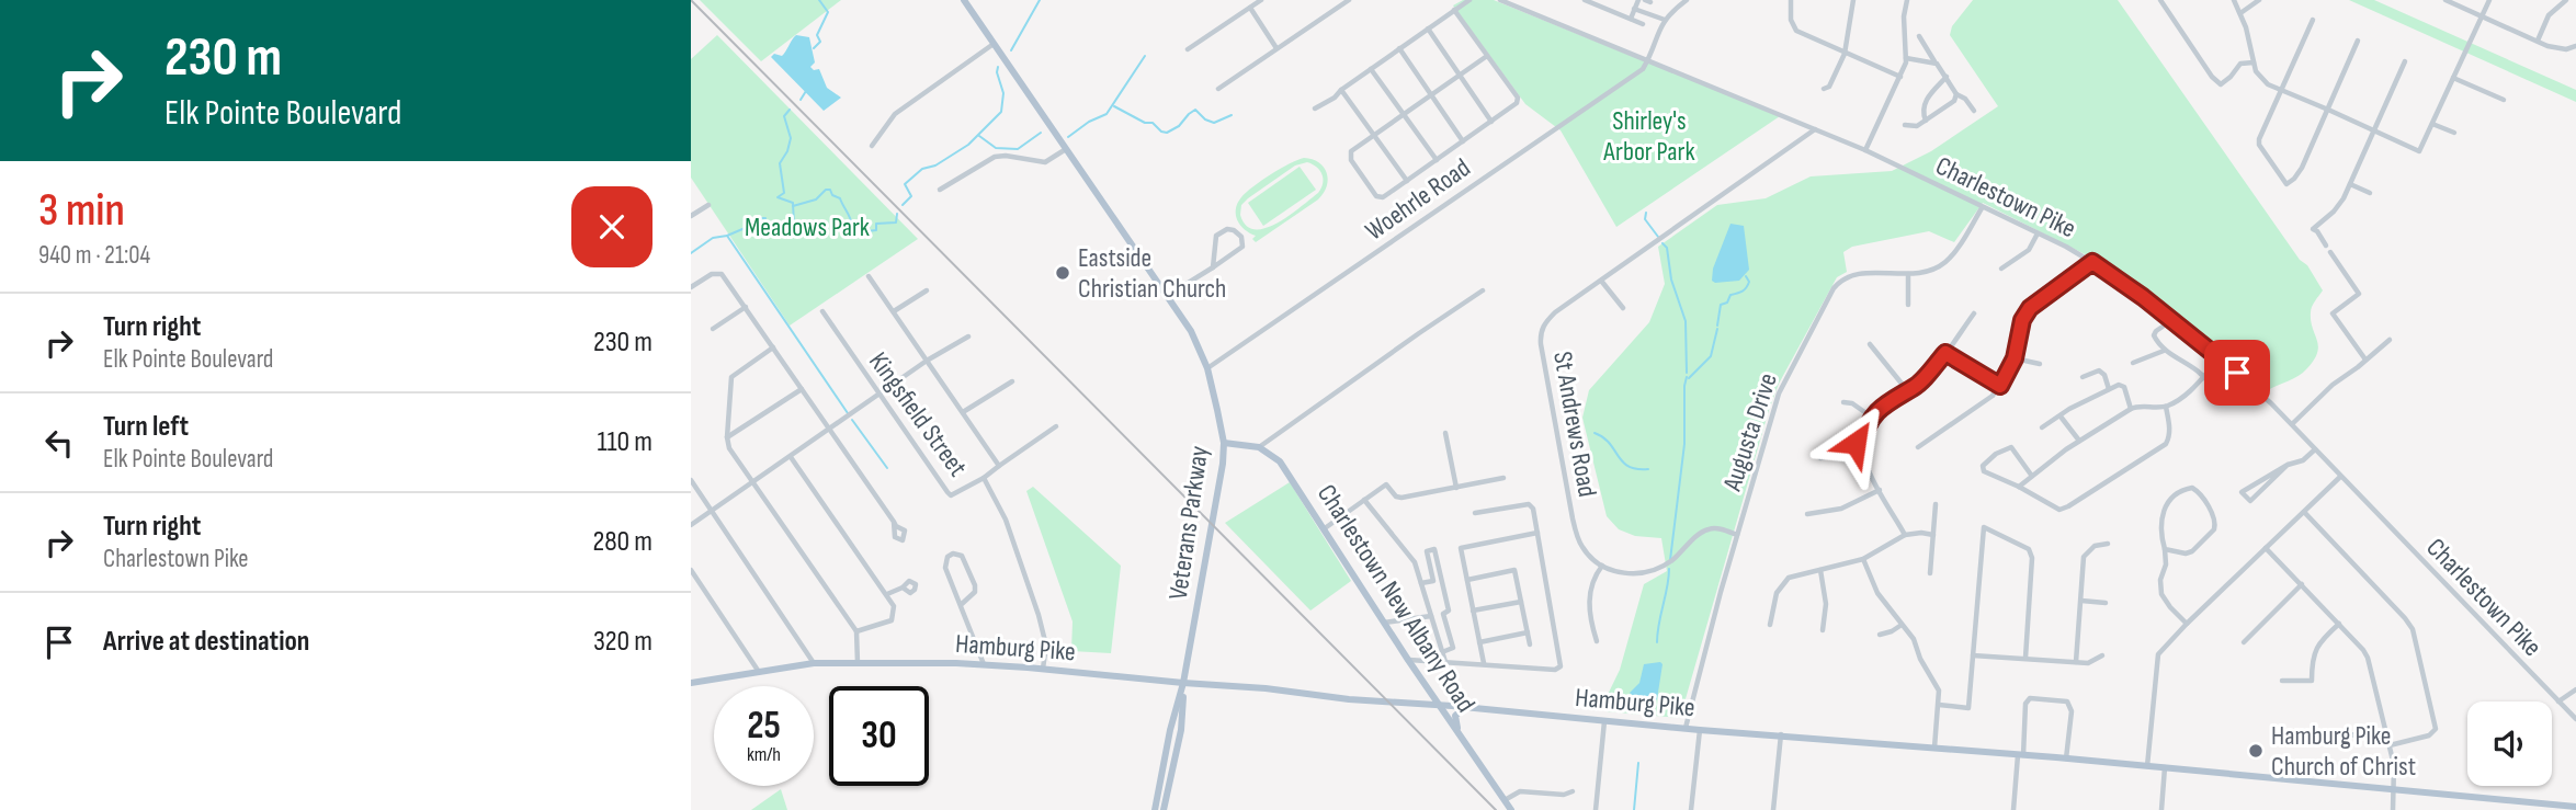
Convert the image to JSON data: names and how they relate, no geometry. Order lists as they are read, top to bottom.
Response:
{
  "streets": {
    "main road": ["Veterans Parkway", "Charlestown New Albany Road", "Hamburg Pike"],
    "street": [
      "Charlestown Pike",
      "Woehrle Road",
      "Kingsfield Street",
      "St Andrews Road",
      "Augusta Drive"
    ]
  },
  "crossings": [
    ["Charlestown Pike", "Woehrle Road"],
    ["Charlestown Pike", "St Andrews Road"],
    ["Charlestown Pike", "Augusta Drive"],
    ["Woehrle Road", "Veterans Parkway"],
    ["Kingsfield Street", "Hamburg Pike"],
    ["Augusta Drive", "Hamburg Pike"],
    ["Veterans Parkway", "Hamburg Pike"],
    ["Charlestown New Albany Road", "Hamburg Pike"]
  ],
  "parks": ["Shirley's Arbor Park", "Meadows Park"],
  "places": ["Eastside Christian Church", "Hamburg Pike Church of Christ"],
  "page": {
    "turn": ["230 m", "Elk Pointe Boulevard"],
    "heading": ["3 min", "940 m · 21:04"],
    "list": [
      {
        "name": "Turn right",
        "note": "Elk Pointe Boulevard",
        "value": "230 m"
      },
      {
        "name": "Turn left",
        "note": "Elk Pointe Boulevard",
        "value": "110 m"
      },
      {
        "name": "Turn right",
        "note": "Charlestown Pike",
        "value": "280 m"
      },
      {
        "name": "Arrive at destination",
        "value": "320 m"
      }
    ],
    "speed": "25 km/h",
    "limit": "30"
  }
}
